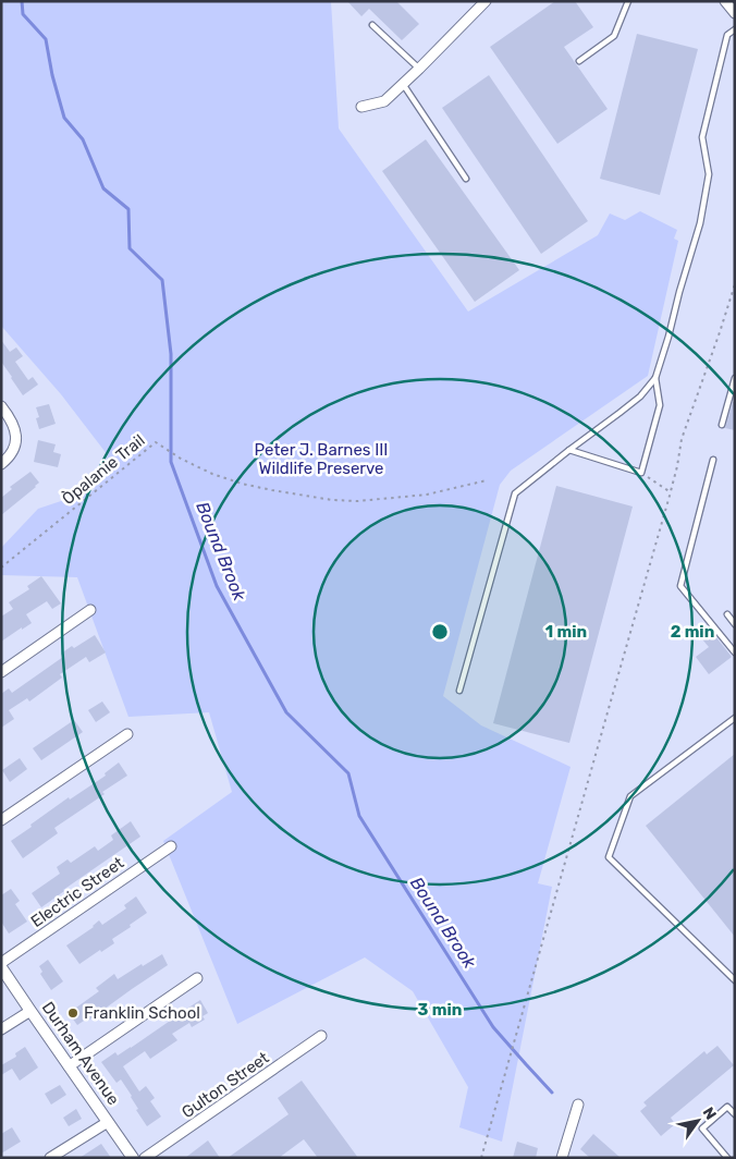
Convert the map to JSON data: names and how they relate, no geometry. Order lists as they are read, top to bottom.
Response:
{
  "streets": {
    "street": ["Electric Street", "Durham Avenue", "Gulton Street"],
    "path": ["Òpalanie Trail"]
  },
  "crossings": [
    ["Electric Street", "Durham Avenue"]
  ],
  "water": ["Bound Brook"],
  "parks": ["Peter J. Barnes III Wildlife Preserve"],
  "places": ["Franklin School"],
  "north": "top right",
  "rings": ["1 min", "2 min", "3 min"]
}
